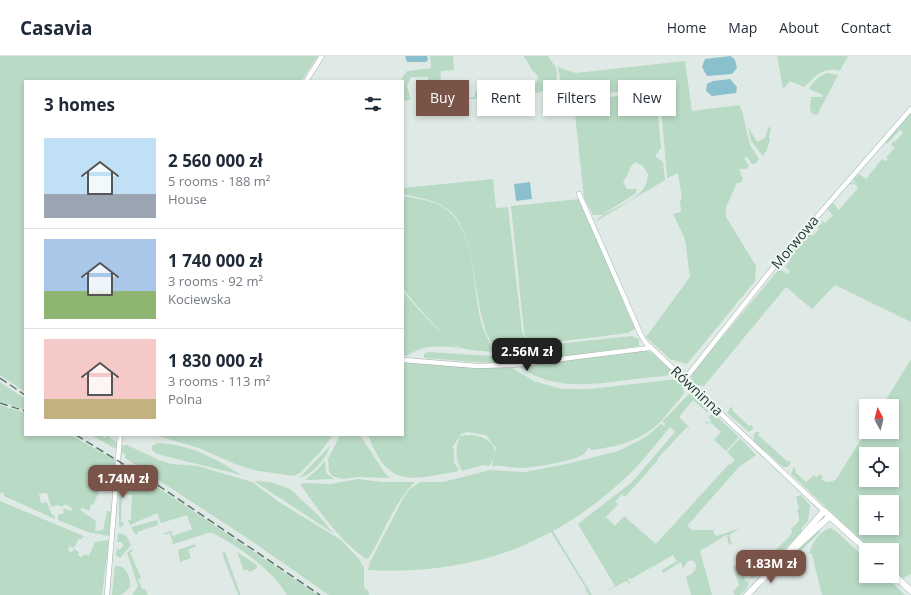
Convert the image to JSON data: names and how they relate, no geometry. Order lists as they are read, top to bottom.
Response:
{
  "streets": {
    "street": ["Morwowa", "Równinna"]
  },
  "crossings": [
    ["Morwowa", "Równinna"]
  ],
  "north": "top",
  "page": {
    "header": "Casavia",
    "nav": [
      "Home",
      "Map",
      "About",
      "Contact"
    ],
    "chip": [
      "Buy",
      "Rent",
      "Filters",
      "New"
    ],
    "heading": "3 homes",
    "list": [
      {
        "name": "2 560 000 zł",
        "note": "5 rooms · 188 m² · House"
      },
      {
        "name": "1 740 000 zł",
        "note": "3 rooms · 92 m² · Kociewska"
      },
      {
        "name": "1 830 000 zł",
        "note": "3 rooms · 113 m² · Polna"
      }
    ],
    "price": ["2.56M zł", "1.74M zł", "1.83M zł"],
    "map_buttons": ["+", "−"]
  }
}
